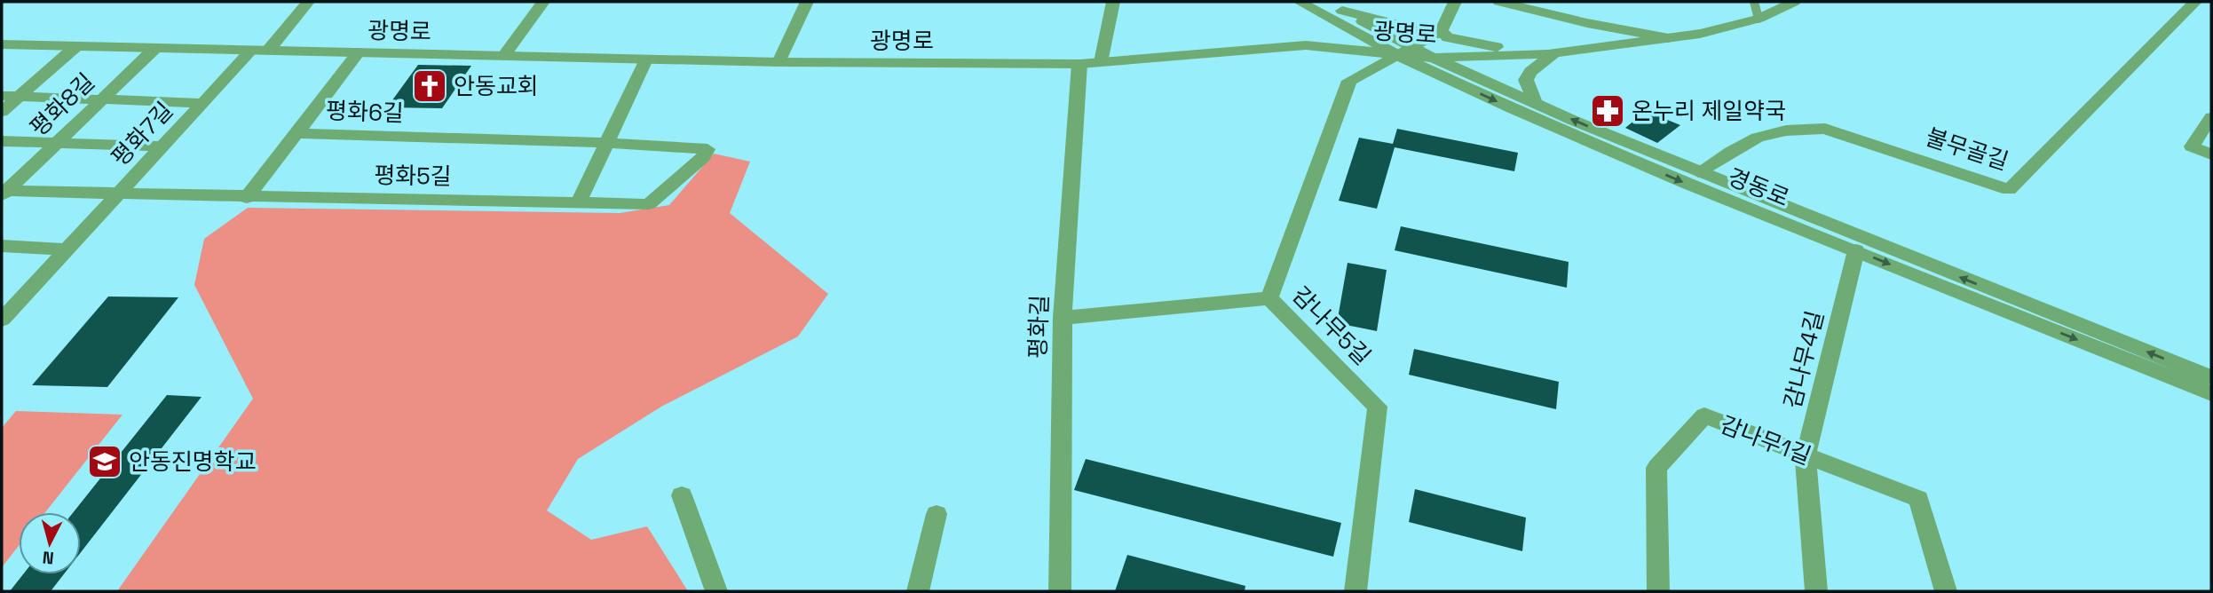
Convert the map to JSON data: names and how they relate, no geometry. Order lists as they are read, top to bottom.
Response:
{
  "streets": {
    "street": [
      "광명로",
      "평화8길",
      "평화6길",
      "평화7길",
      "불무골길",
      "평화5길",
      "경동로",
      "감나무5길",
      "평화길",
      "감나무4길",
      "감나무1길"
    ]
  },
  "crossings": [
    ["광명로", "평화8길"],
    ["광명로", "평화6길"],
    ["광명로", "평화7길"],
    ["광명로", "경동로"],
    ["광명로", "감나무5길"],
    ["광명로", "평화길"],
    ["평화8길", "평화5길"],
    ["평화6길", "평화5길"],
    ["평화7길", "평화5길"],
    ["불무골길", "경동로"],
    ["경동로", "감나무5길"],
    ["경동로", "감나무4길"],
    ["감나무4길", "감나무1길"]
  ],
  "places": {
    "church": ["안동교회"],
    "pharmacy": ["온누리 제일약국"],
    "school or university": ["안동진명학교"]
  },
  "north": "bottom"
}
